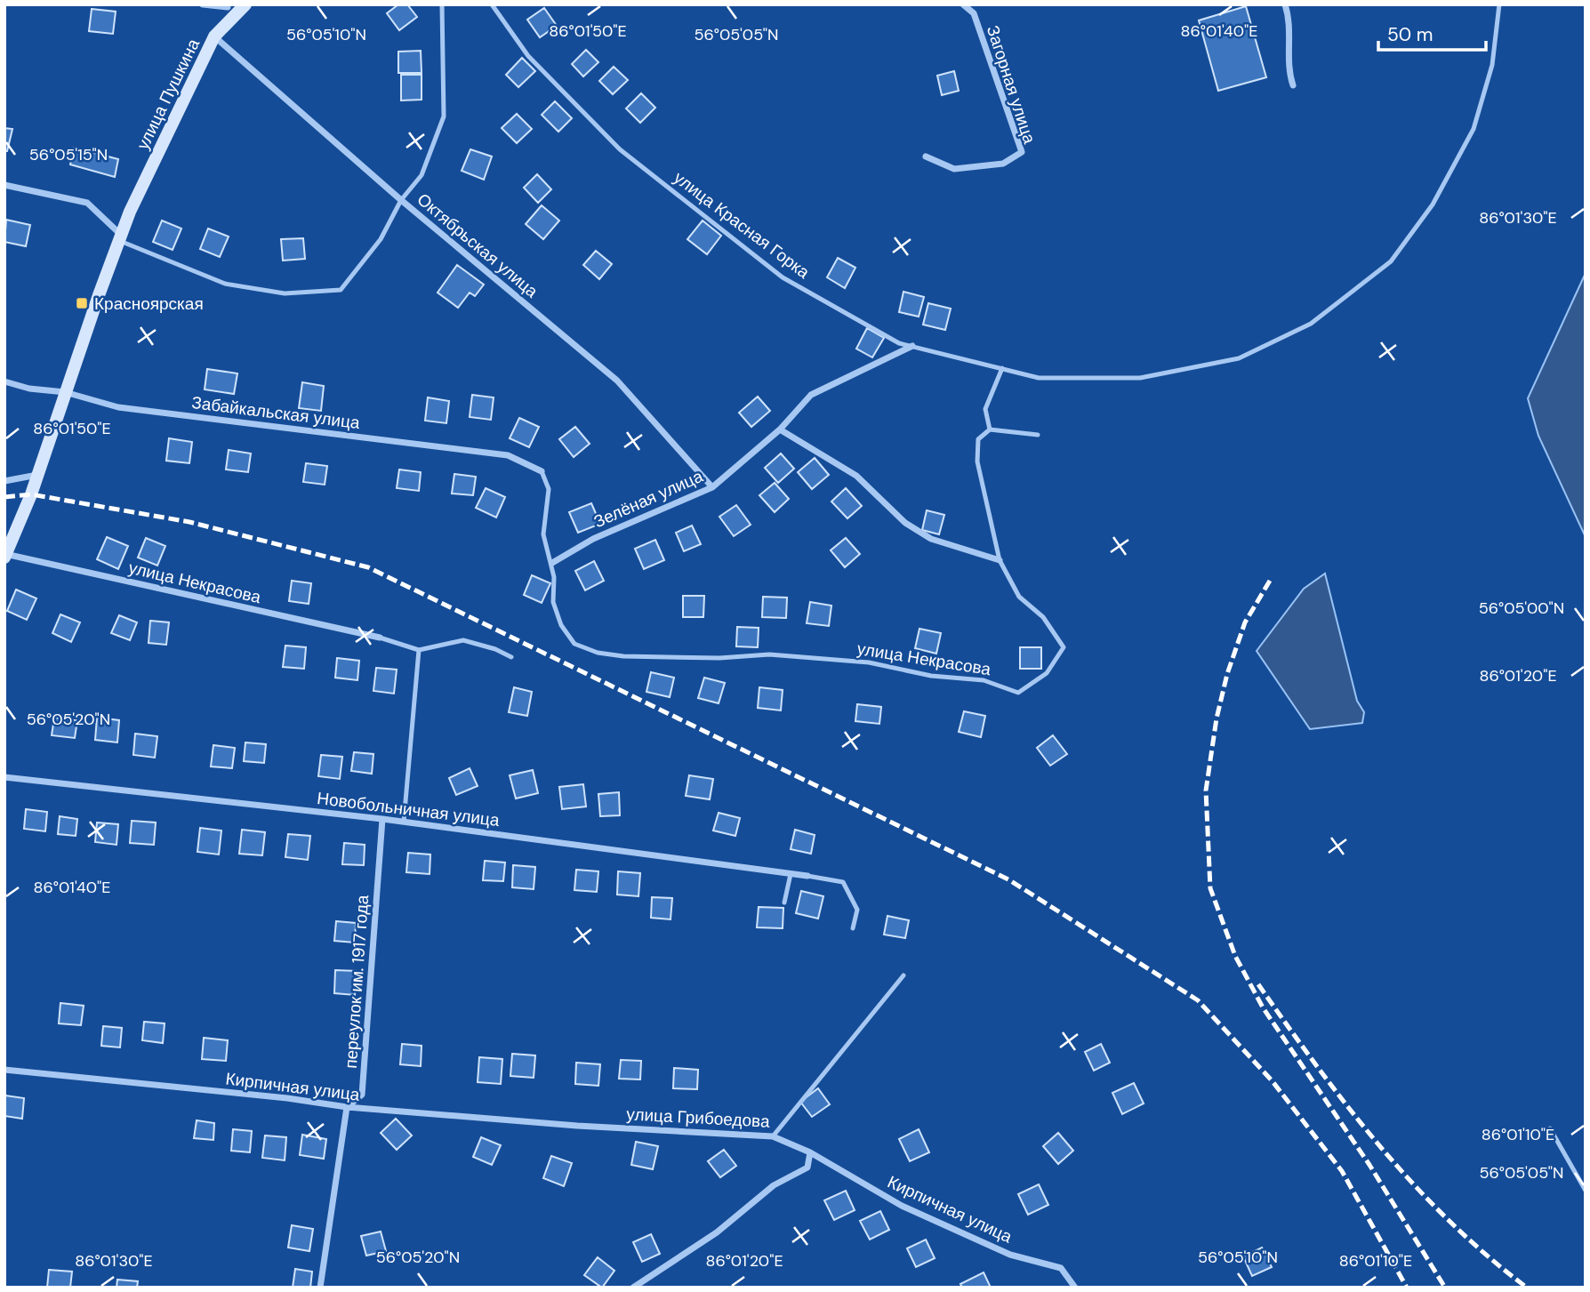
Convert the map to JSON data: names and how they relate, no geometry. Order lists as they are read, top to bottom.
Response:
{
  "streets": {
    "street": [
      "Загорная улица",
      "улица Пушкина",
      "Октябрьская улица",
      "Забайкальская улица",
      "Зелёная улица",
      "улица Некрасова",
      "Новобольничная улица",
      "переулок им. 1917 года",
      "Кирпичная улица",
      "улица Грибоедова"
    ],
    "lane": ["улица Красная Горка"]
  },
  "crossings": [
    ["улица Пушкина", "Октябрьская улица"],
    ["улица Пушкина", "Забайкальская улица"],
    ["улица Пушкина", "улица Некрасова"],
    ["улица Красная Горка", "Зелёная улица"],
    ["Октябрьская улица", "Зелёная улица"],
    ["Зелёная улица", "улица Некрасова"],
    ["Новобольничная улица", "переулок им. 1917 года"],
    ["переулок им. 1917 года", "Кирпичная улица"],
    ["Кирпичная улица", "улица Грибоедова"]
  ],
  "places": {
    "transit": ["Красноярская"]
  },
  "scale_bar": "50 m",
  "coordinates": [
    "86°01'50\"E",
    "86°01'40\"E",
    "56°05'10\"N",
    "56°05'05\"N",
    "56°05'15\"N",
    "86°01'30\"E",
    "56°05'00\"N",
    "86°01'20\"E",
    "56°05'20\"N",
    "86°01'10\"E"
  ]
}
